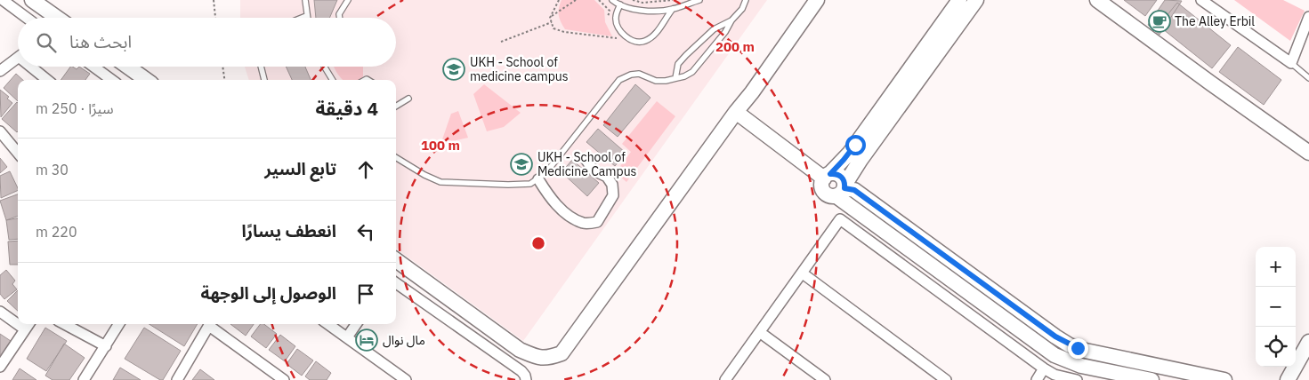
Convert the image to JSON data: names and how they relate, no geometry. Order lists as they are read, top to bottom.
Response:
{
  "places": {
    "cafe": ["The Alley Erbil"],
    "school or university": ["UKH - School of medicine campus", "UKH - School of Medicine Campus"],
    "hotel": ["مال نوال"]
  },
  "page": {
    "search": "ابحث هنا",
    "heading": ["4 دقيقة", "سيرًا · 250 m"],
    "list": [
      ["تابع السير", "30 m"],
      ["انعطف يسارًا", "220 m"],
      "الوصول إلى الوجهة"
    ],
    "map_buttons": ["+", "−"]
  },
  "rings": ["200 m", "100 m"]
}
